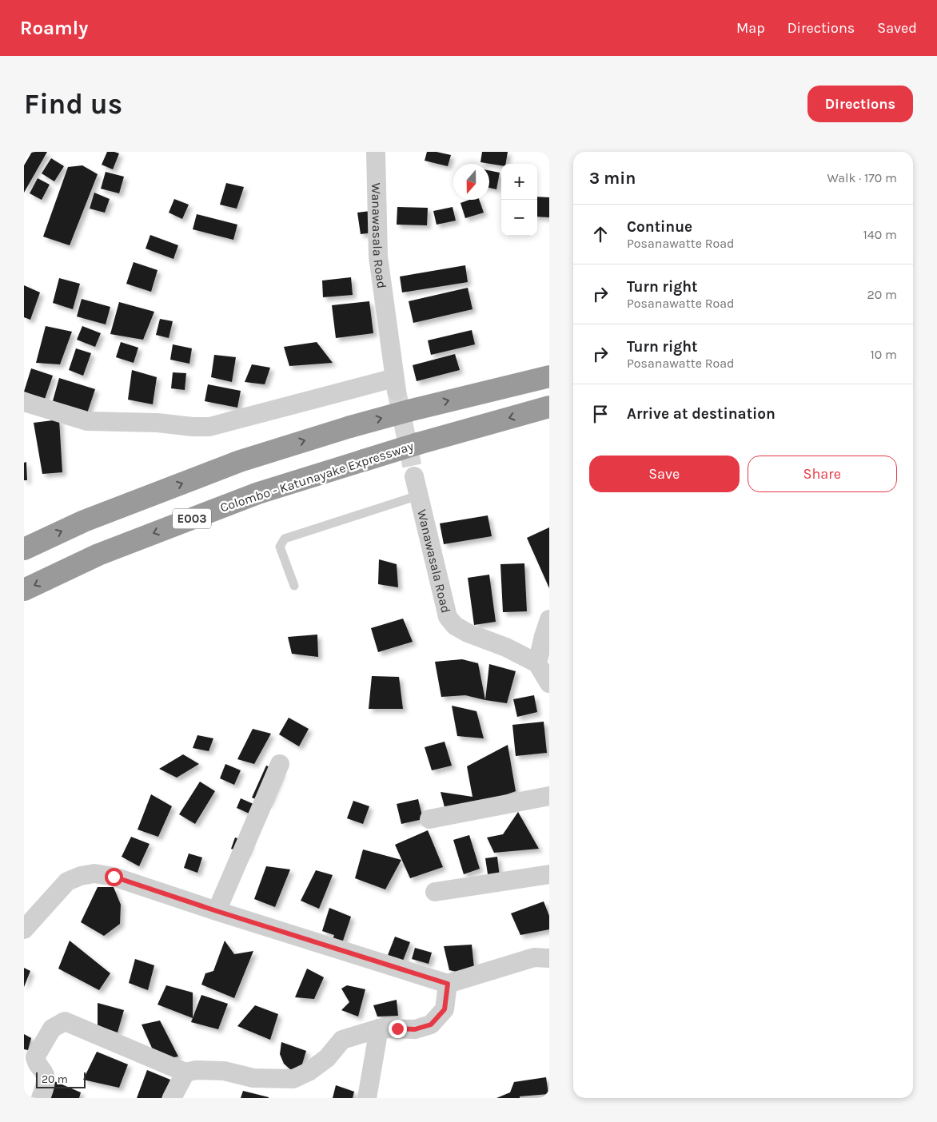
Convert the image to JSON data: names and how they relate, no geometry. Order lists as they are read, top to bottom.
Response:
{
  "streets": {
    "highway": ["Colombo - Katunayake Expressway", "E003"],
    "street": ["Wanawasala Road"]
  },
  "scale_bar": "20 m",
  "north": "bottom",
  "page": {
    "header": "Roamly",
    "nav": ["Map", "Directions", "Saved"],
    "buttons": [
      "Directions",
      ["Save", "Share"]
    ],
    "title": "Find us",
    "heading": ["3 min", "Walk · 170 m"],
    "map_buttons": ["+", "−"],
    "list": [
      ["Continue", "Posanawatte Road", "140 m"],
      ["Turn right", "Posanawatte Road", "20 m"],
      ["Turn right", "Posanawatte Road", "10 m"],
      "Arrive at destination"
    ],
    "scale": "20 m"
  }
}
